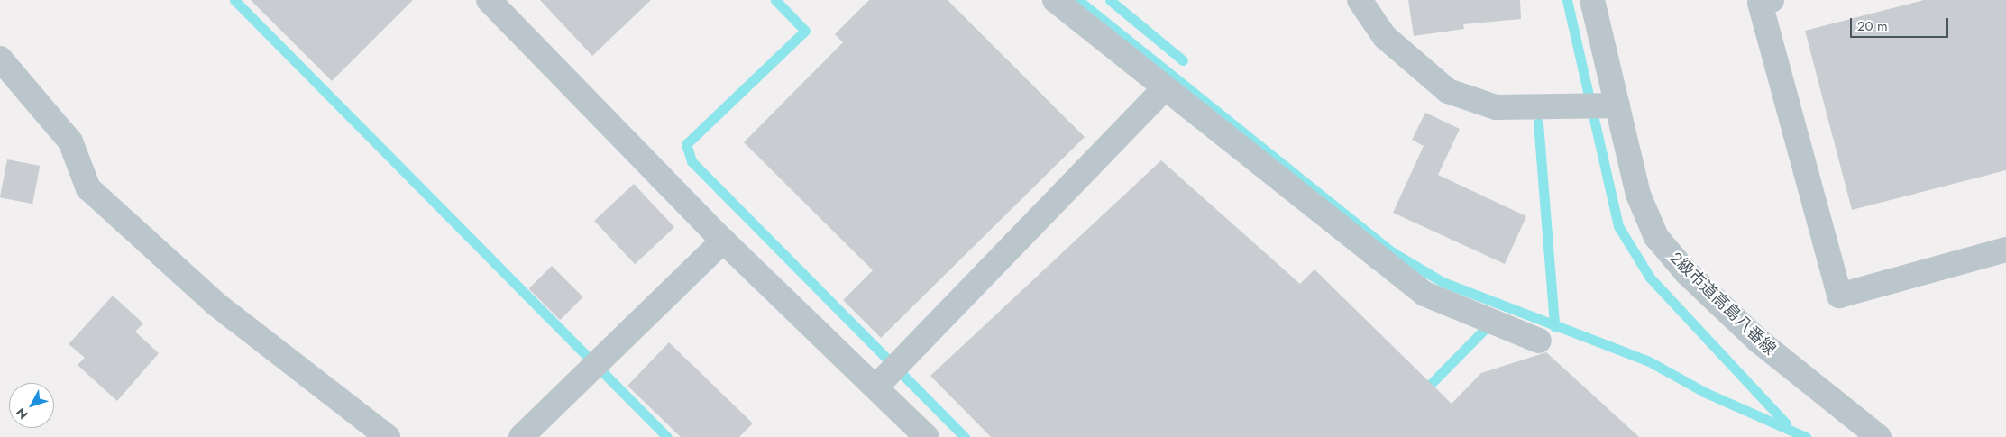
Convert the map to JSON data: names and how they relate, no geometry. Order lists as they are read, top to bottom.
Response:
{
  "streets": {
    "street": ["2級市道高島八番線"]
  },
  "scale_bar": "20 m",
  "north": "bottom left"
}
